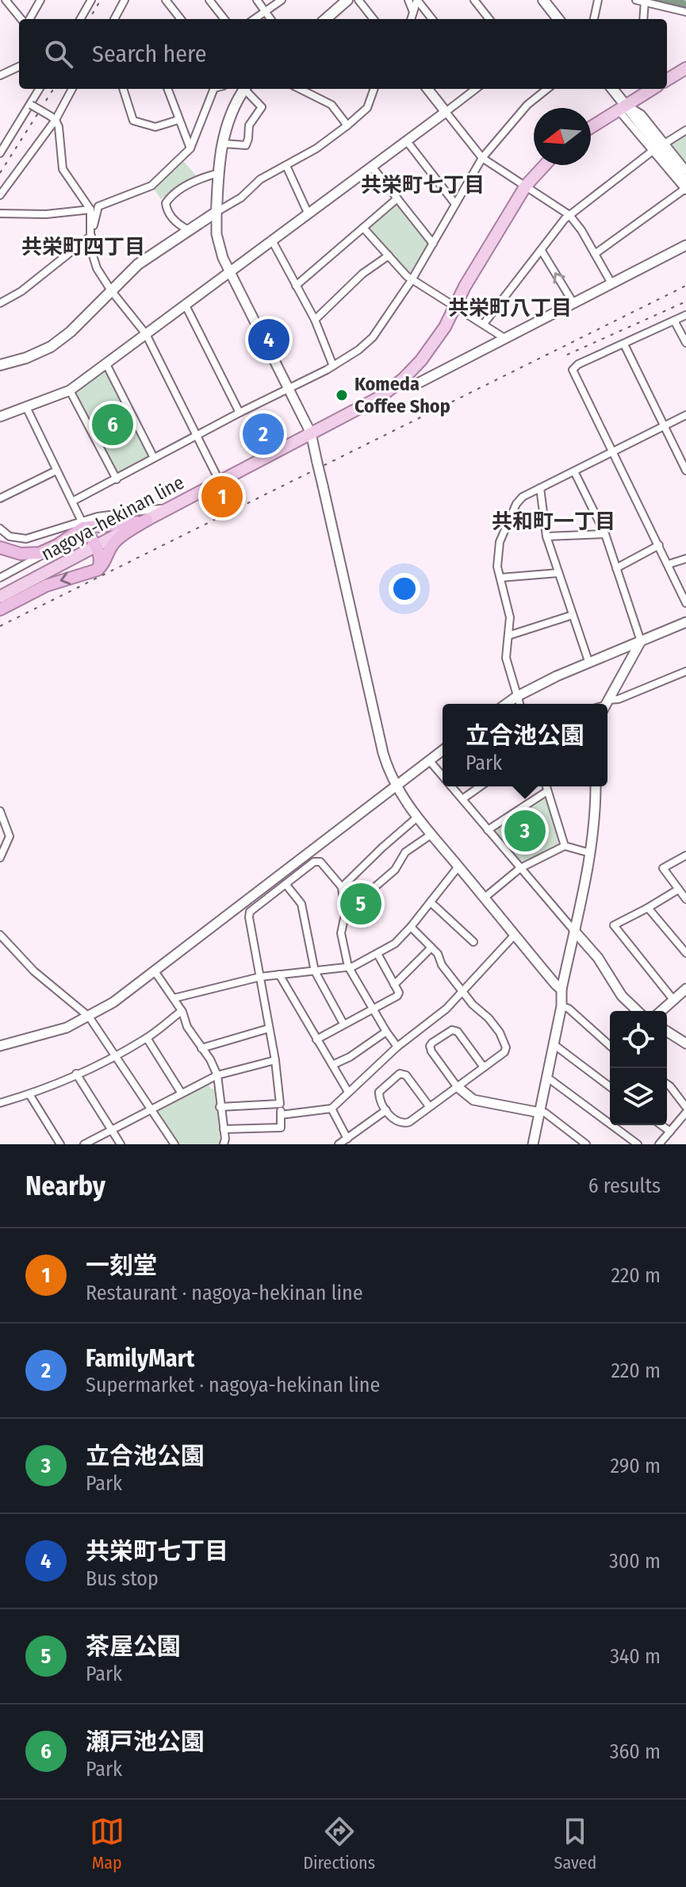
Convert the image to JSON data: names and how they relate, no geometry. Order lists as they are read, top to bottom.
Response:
{
  "streets": {
    "main road": ["nagoya-hekinan line"]
  },
  "districts": [
    "共栄町七丁目",
    "共栄町四丁目",
    "共栄町八丁目",
    "共和町一丁目"
  ],
  "places": ["Komeda Coffee Shop"],
  "north": "left",
  "page": {
    "search": "Search here",
    "pins": [
      "4",
      "6",
      "2",
      "1",
      "3",
      "5"
    ],
    "popup": ["立合池公園", "Park"],
    "heading": ["Nearby", "6 results"],
    "list": [
      {
        "mark": "1",
        "name": "一刻堂",
        "note": "Restaurant · nagoya-hekinan line",
        "value": "220 m"
      },
      {
        "mark": "2",
        "name": "FamilyMart",
        "note": "Supermarket · nagoya-hekinan line",
        "value": "220 m"
      },
      {
        "mark": "3",
        "name": "立合池公園",
        "note": "Park",
        "value": "290 m"
      },
      {
        "mark": "4",
        "name": "共栄町七丁目",
        "note": "Bus stop",
        "value": "300 m"
      },
      {
        "mark": "5",
        "name": "茶屋公園",
        "note": "Park",
        "value": "340 m"
      },
      {
        "mark": "6",
        "name": "瀬戸池公園",
        "note": "Park",
        "value": "360 m"
      }
    ],
    "nav": ["Map", "Directions", "Saved"]
  }
}
